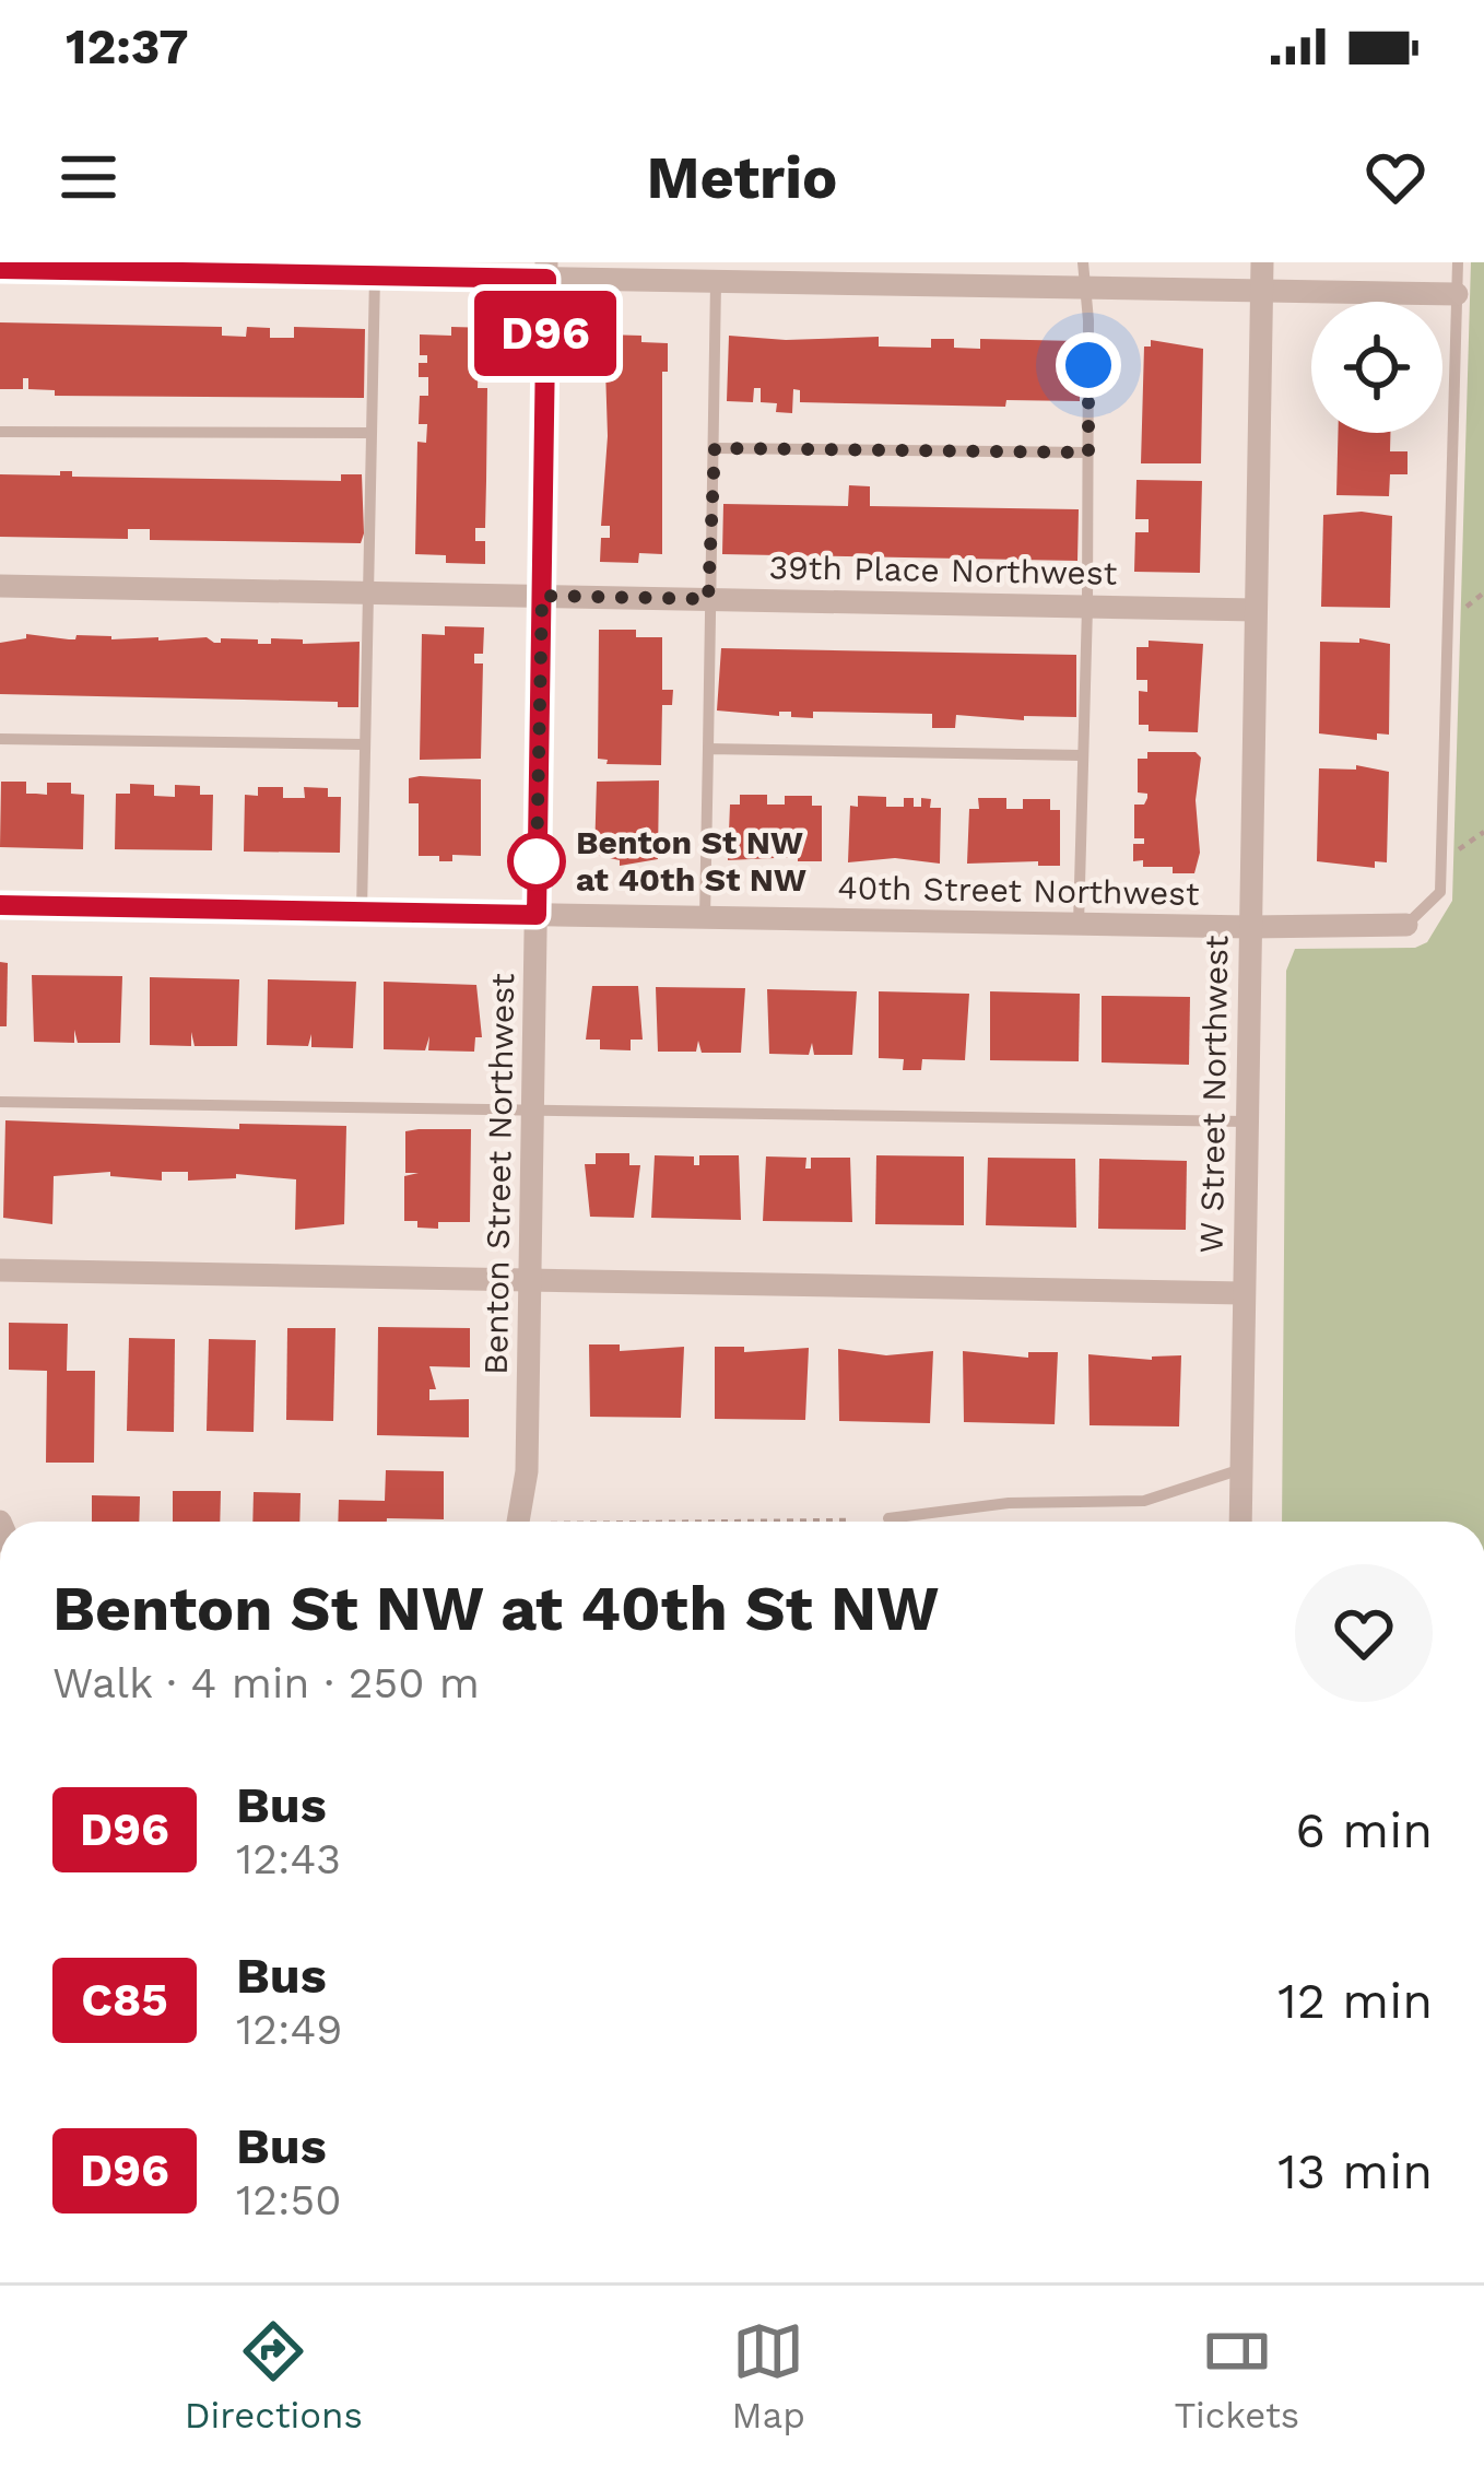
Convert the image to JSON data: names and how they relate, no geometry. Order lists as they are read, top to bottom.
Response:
{
  "streets": {
    "street": [
      "39th Place Northwest",
      "40th Street Northwest",
      "W Street Northwest",
      "Benton Street Northwest"
    ]
  },
  "crossings": [
    ["39th Place Northwest", "W Street Northwest"],
    ["39th Place Northwest", "Benton Street Northwest"],
    ["40th Street Northwest", "W Street Northwest"],
    ["40th Street Northwest", "Benton Street Northwest"]
  ],
  "places": ["Benton St NW at 40th St NW"],
  "lines": ["bus line D96"],
  "page": {
    "status": "12:37",
    "header": "Metrio",
    "on_map": "D96",
    "heading": ["Benton St NW at 40th St NW", "Walk · 4 min · 250 m"],
    "list": [
      {
        "mark": "D96",
        "name": "Bus",
        "note": "12:43",
        "value": "6 min"
      },
      {
        "mark": "C85",
        "name": "Bus",
        "note": "12:49",
        "value": "12 min"
      },
      {
        "mark": "D96",
        "name": "Bus",
        "note": "12:50",
        "value": "13 min"
      }
    ],
    "tabs": ["Directions", "Map", "Tickets"]
  }
}
